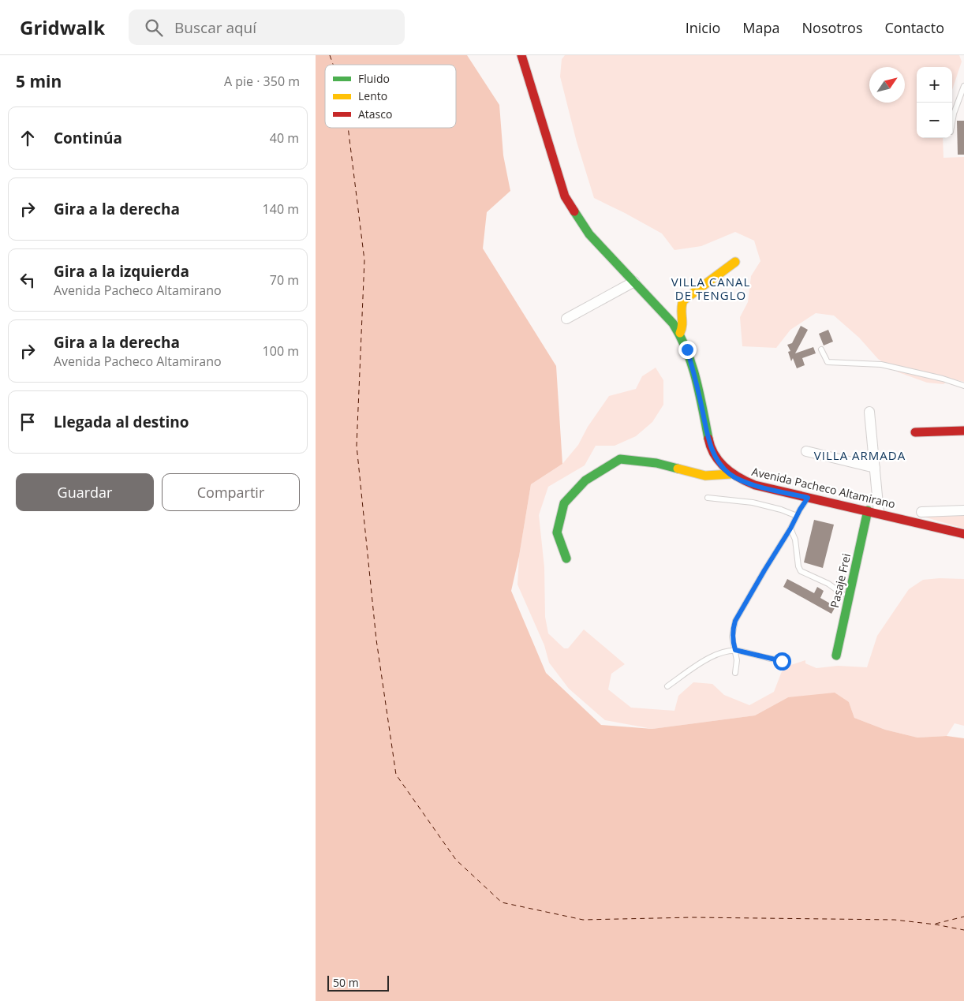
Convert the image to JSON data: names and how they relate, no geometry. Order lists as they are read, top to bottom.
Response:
{
  "streets": {
    "main road": ["Avenida Pacheco Altamirano", "Pasaje Frei"]
  },
  "crossings": [
    ["Avenida Pacheco Altamirano", "Pasaje Frei"]
  ],
  "districts": ["VILLA CANAL DE TENGLO", "VILLA ARMADA"],
  "legend": ["Fluido", "Lento", "Atasco"],
  "scale_bar": "50 m",
  "north": "top right",
  "page": {
    "header": "Gridwalk",
    "search": "Buscar aquí",
    "nav": [
      "Inicio",
      "Mapa",
      "Nosotros",
      "Contacto"
    ],
    "heading": ["5 min", "A pie · 350 m"],
    "map_buttons": ["+", "−"],
    "list": [
      ["Continúa", "40 m"],
      ["Gira a la derecha", "140 m"],
      ["Gira a la izquierda", "Avenida Pacheco Altamirano", "70 m"],
      ["Gira a la derecha", "Avenida Pacheco Altamirano", "100 m"],
      "Llegada al destino"
    ],
    "buttons": ["Guardar", "Compartir"],
    "scale": "50 m"
  }
}
